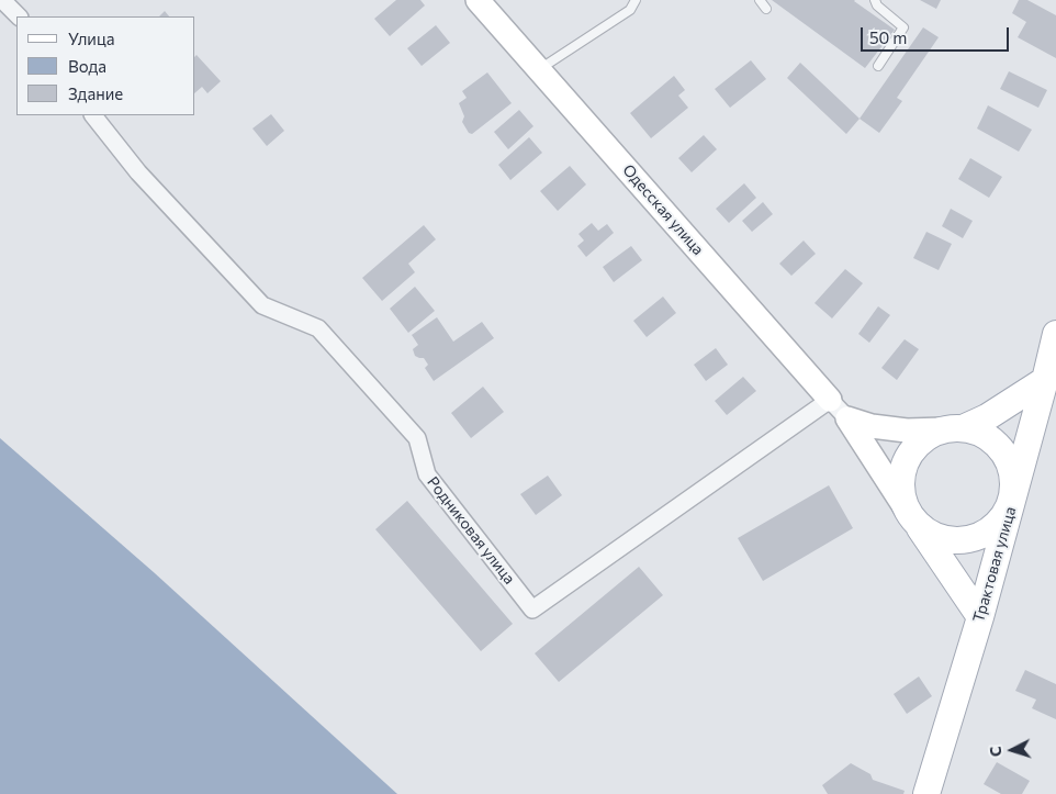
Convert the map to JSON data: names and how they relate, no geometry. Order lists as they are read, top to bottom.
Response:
{
  "streets": {
    "main road": ["Одесская улица", "Трактовая улица"],
    "street": ["Родниковая улица"]
  },
  "crossings": [
    ["Одесская улица", "Родниковая улица"]
  ],
  "legend": ["Улица", "Вода", "Здание"],
  "scale_bar": "50 m",
  "north": "left"
}
